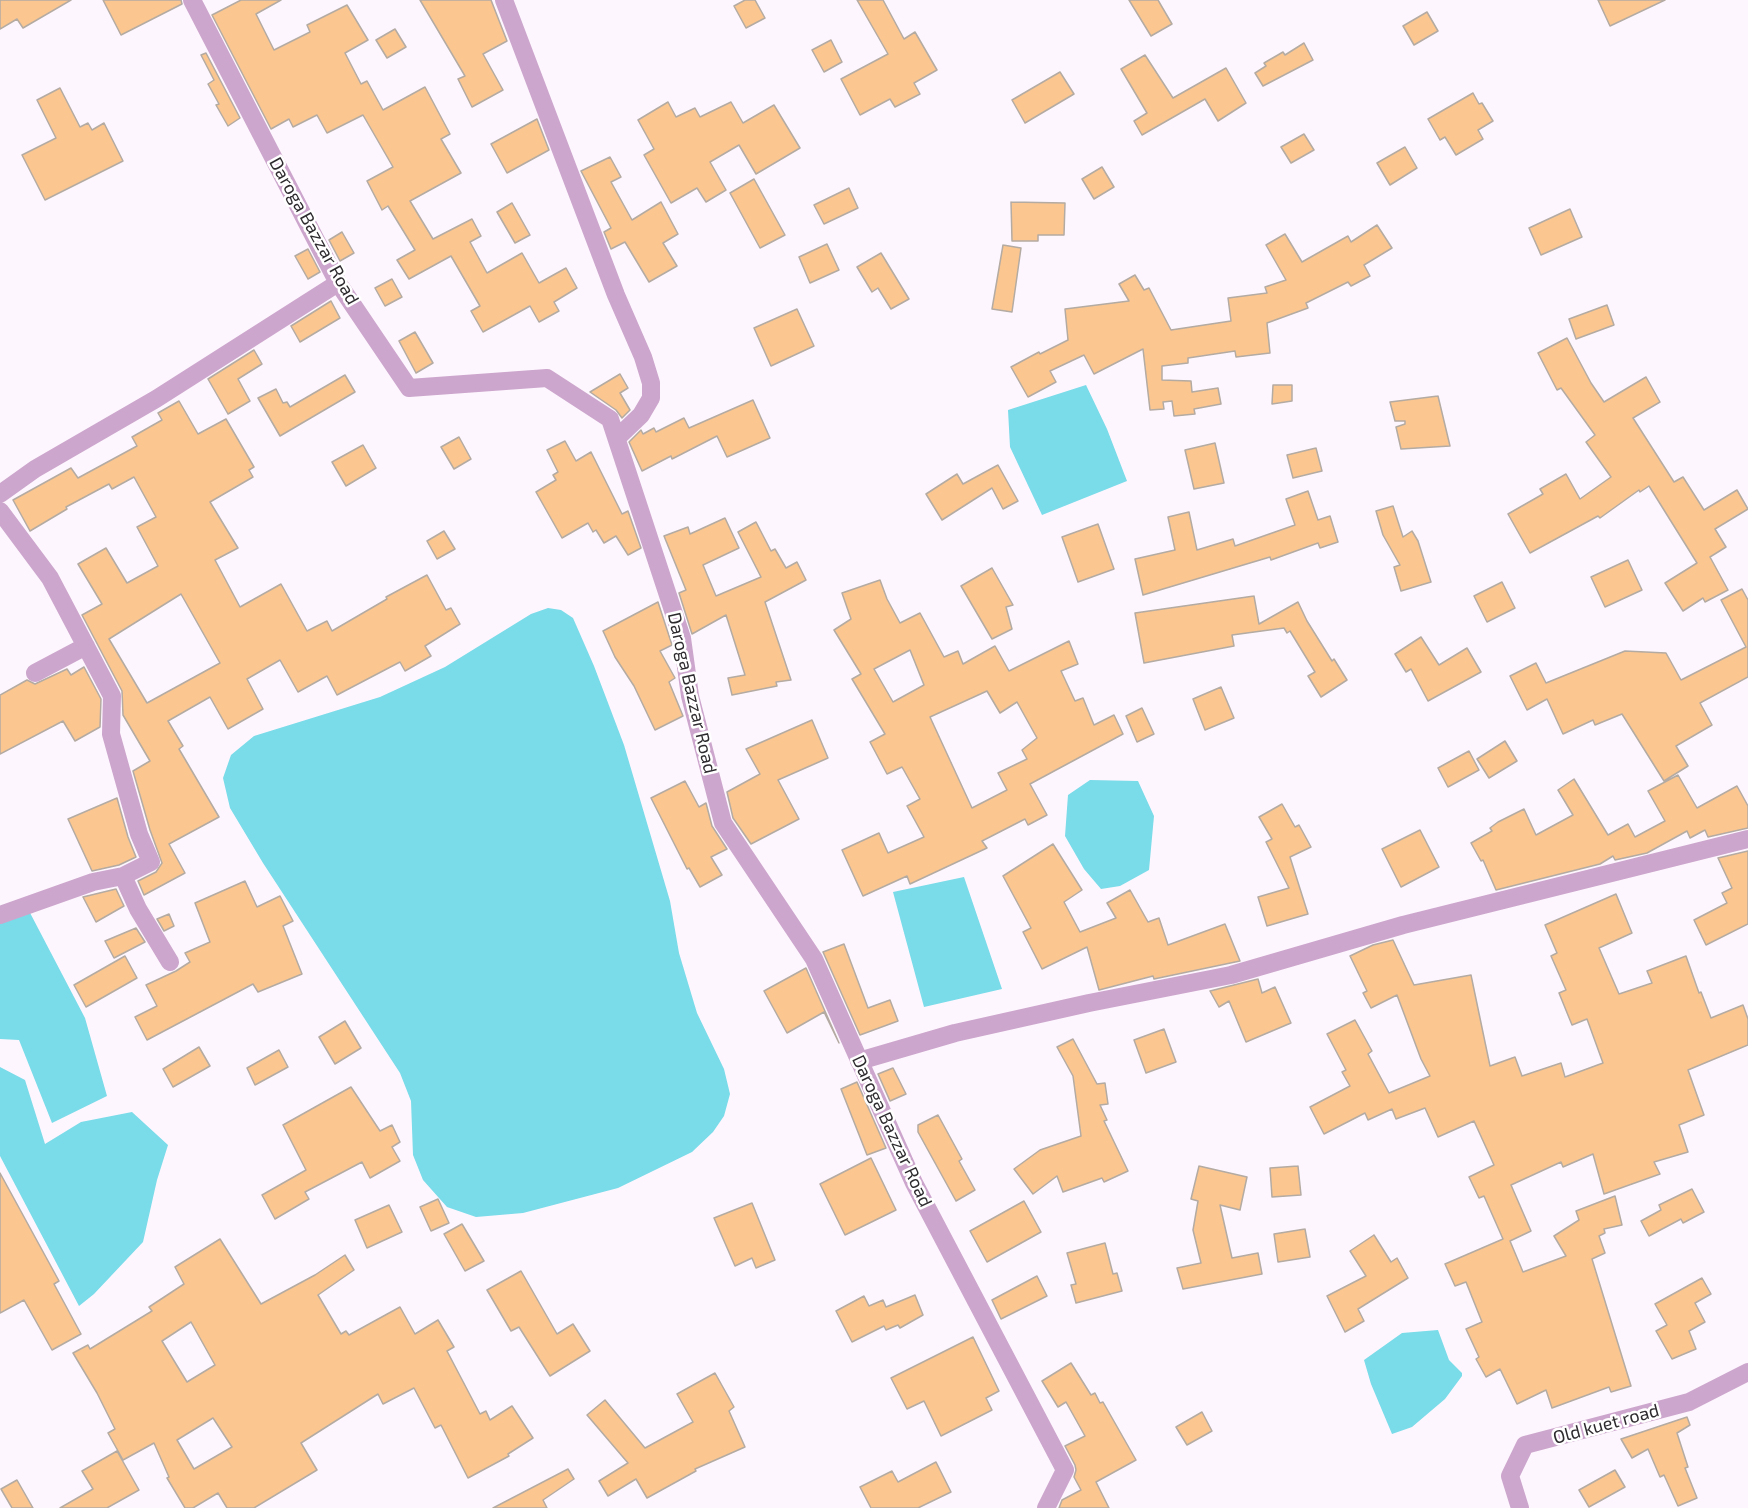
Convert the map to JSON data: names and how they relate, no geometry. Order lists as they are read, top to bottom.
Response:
{
  "streets": {
    "street": ["Daroga Bazzar Road", "Old kuet road"]
  }
}
